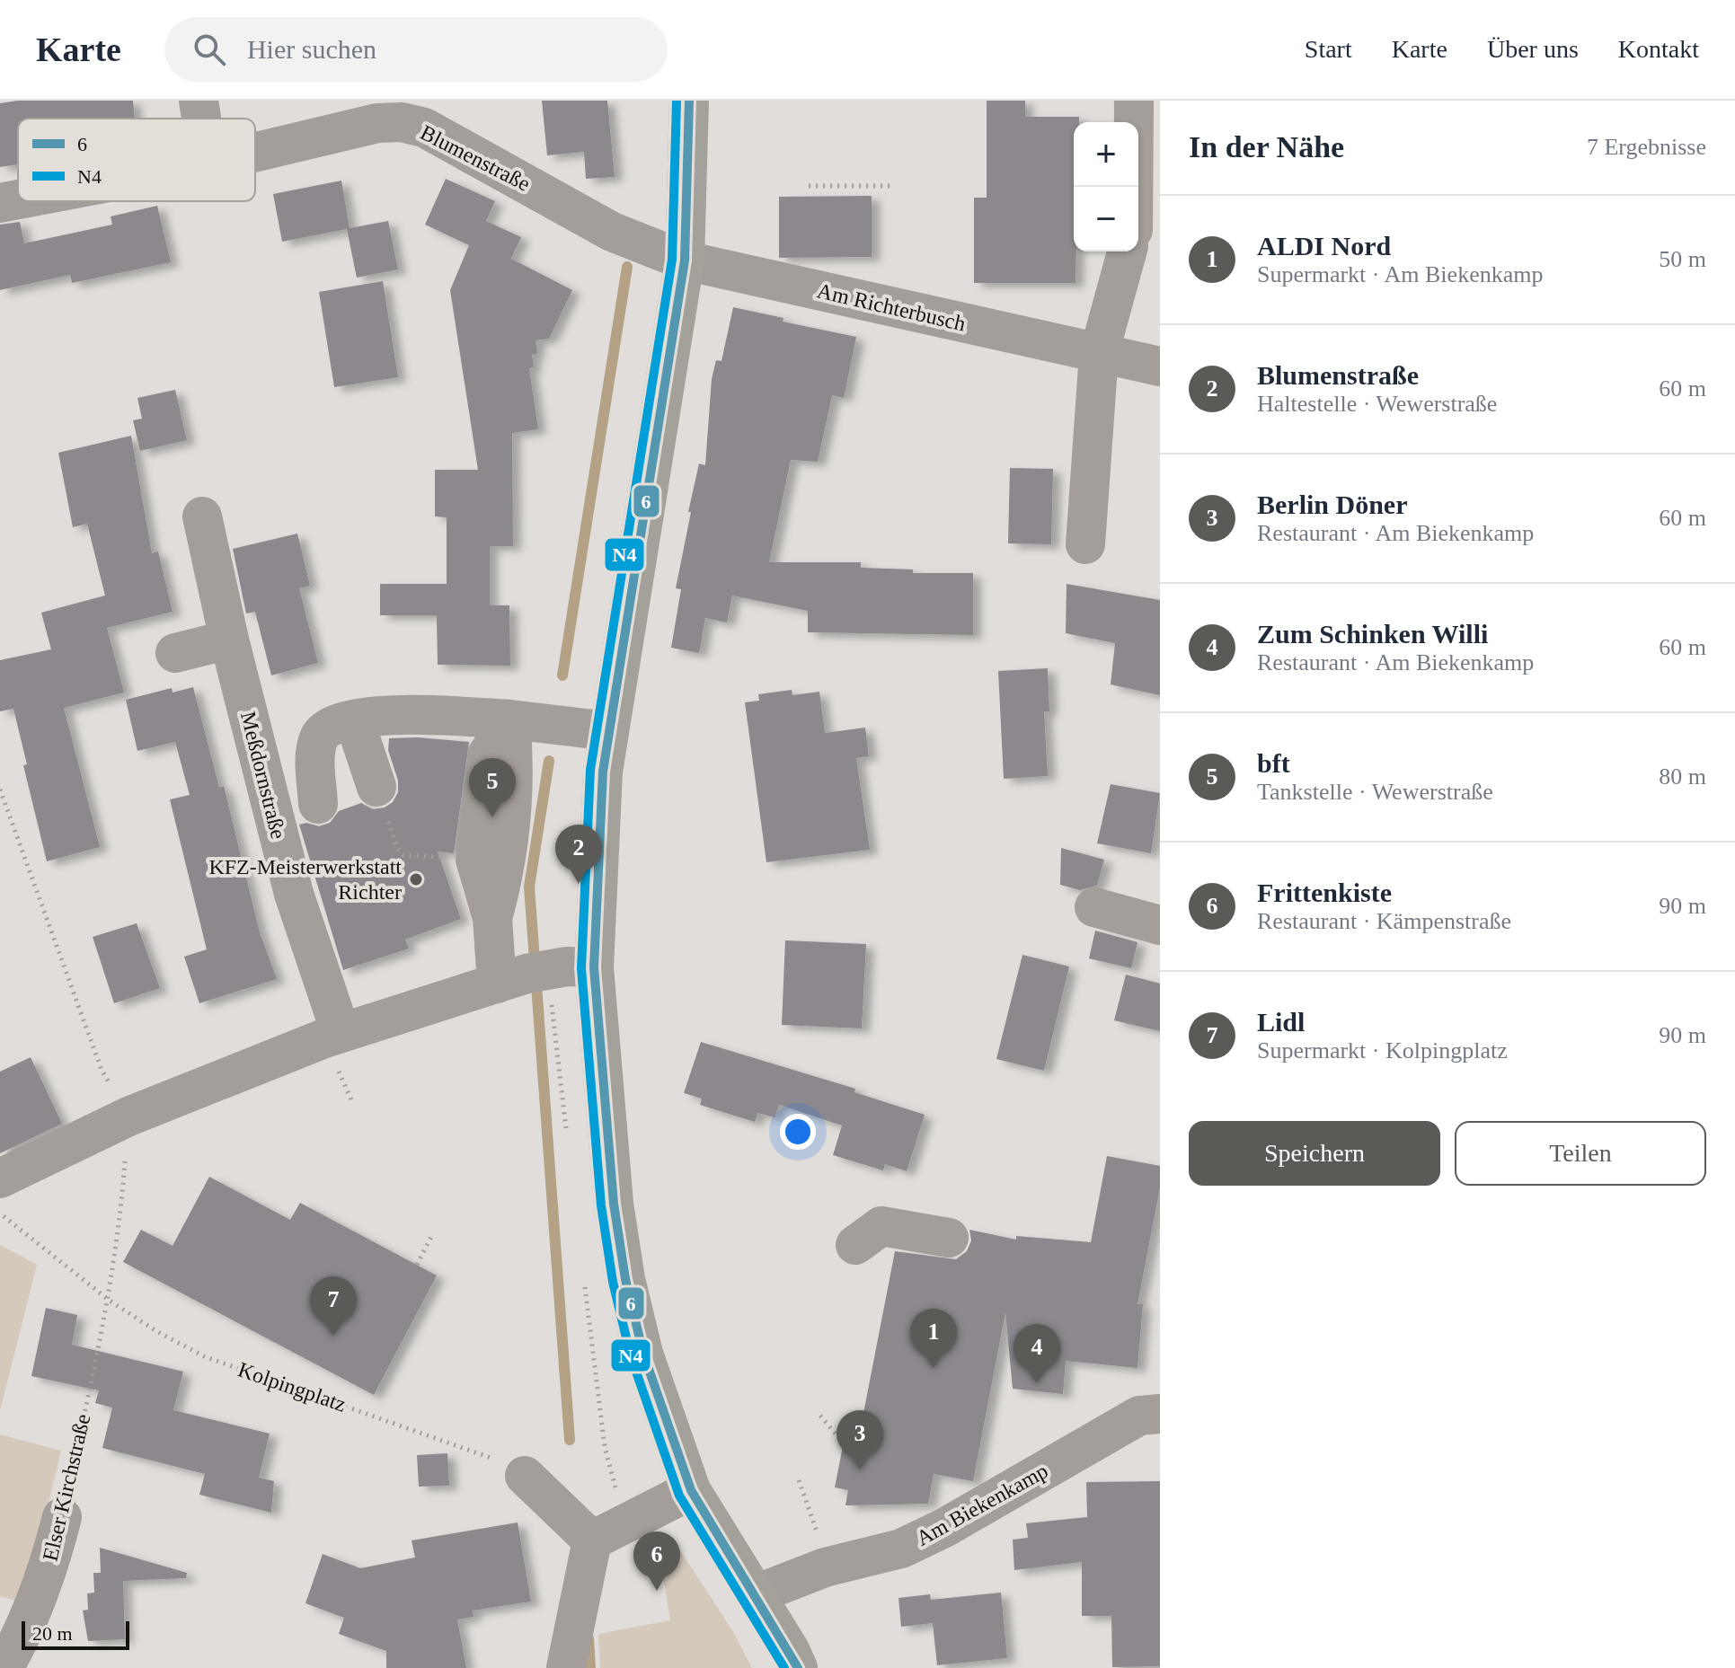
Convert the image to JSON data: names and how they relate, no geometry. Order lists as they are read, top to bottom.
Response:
{
  "streets": {
    "street": [
      "Blumenstraße",
      "Am Richterbusch",
      "Meßdornstraße",
      "Elser Kirchstraße",
      "Am Biekenkamp"
    ],
    "path": ["Kolpingplatz"]
  },
  "crossings": [
    ["Blumenstraße", "Am Richterbusch"],
    ["Kolpingplatz", "Elser Kirchstraße"]
  ],
  "places": ["KFZ-Meisterwerkstatt Richter"],
  "lines": ["transit line 6", "transit line N4"],
  "legend": ["6", "N4"],
  "scale_bar": "20 m",
  "page": {
    "header": "Karte",
    "search": "Hier suchen",
    "nav": [
      "Start",
      "Karte",
      "Über uns",
      "Kontakt"
    ],
    "heading": ["In der Nähe", "7 Ergebnisse"],
    "map_buttons": ["+", "−"],
    "list": [
      {
        "mark": "1",
        "name": "ALDI Nord",
        "note": "Supermarkt · Am Biekenkamp",
        "value": "50 m"
      },
      {
        "mark": "2",
        "name": "Blumenstraße",
        "note": "Haltestelle · Wewerstraße",
        "value": "60 m"
      },
      {
        "mark": "3",
        "name": "Berlin Döner",
        "note": "Restaurant · Am Biekenkamp",
        "value": "60 m"
      },
      {
        "mark": "4",
        "name": "Zum Schinken Willi",
        "note": "Restaurant · Am Biekenkamp",
        "value": "60 m"
      },
      {
        "mark": "5",
        "name": "bft",
        "note": "Tankstelle · Wewerstraße",
        "value": "80 m"
      },
      {
        "mark": "6",
        "name": "Frittenkiste",
        "note": "Restaurant · Kämpenstraße",
        "value": "90 m"
      },
      {
        "mark": "7",
        "name": "Lidl",
        "note": "Supermarkt · Kolpingplatz",
        "value": "90 m"
      }
    ],
    "pins": [
      "5",
      "2",
      "7",
      "1",
      "4",
      "3",
      "6"
    ],
    "buttons": ["Speichern", "Teilen"],
    "scale": "20 m"
  }
}
